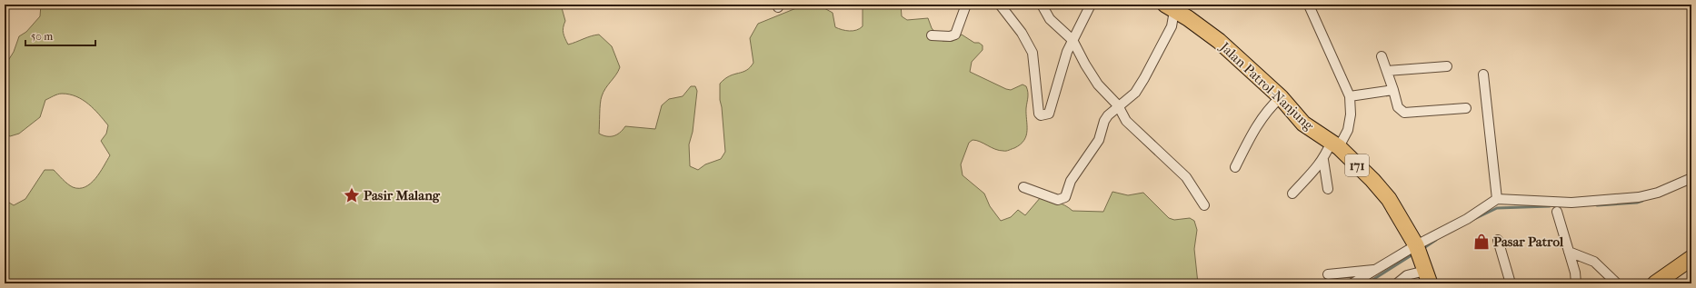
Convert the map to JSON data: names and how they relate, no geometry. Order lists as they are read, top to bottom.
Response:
{
  "streets": {
    "main road": ["Jalan Patrol-Nanjung", "171"]
  },
  "places": {
    "place": ["Pasir Malang"],
    "shop": ["Pasar Patrol"]
  },
  "scale_bar": "50 m"
}
